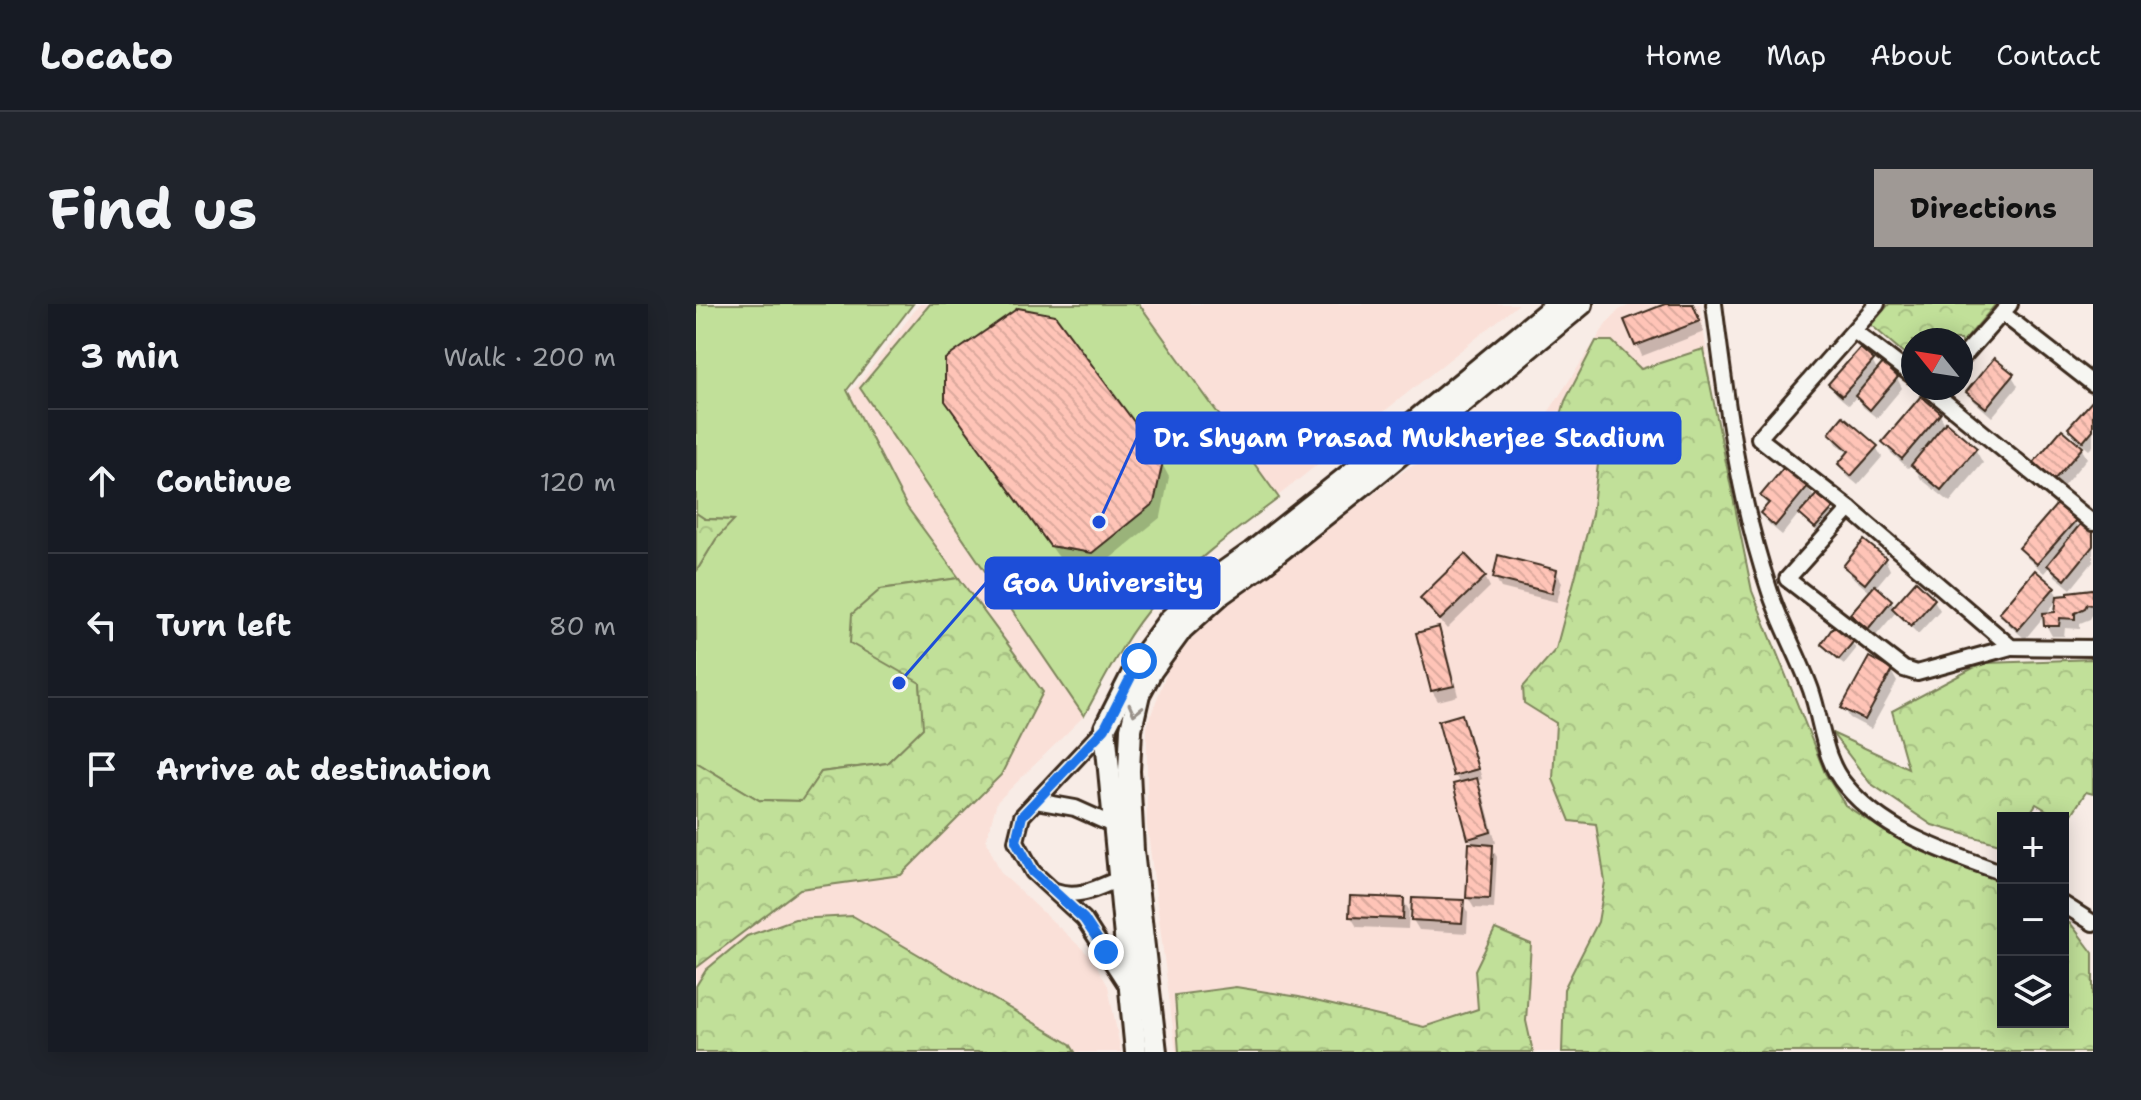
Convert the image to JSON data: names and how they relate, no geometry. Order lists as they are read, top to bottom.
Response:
{
  "places": ["Dr. Shyam Prasad Mukherjee Stadium", "Goa University"],
  "north": "top left",
  "page": {
    "header": "Locato",
    "nav": [
      "Home",
      "Map",
      "About",
      "Contact"
    ],
    "buttons": "Directions",
    "title": "Find us",
    "heading": ["3 min", "Walk · 200 m"],
    "list": [
      ["Continue", "120 m"],
      ["Turn left", "80 m"],
      "Arrive at destination"
    ],
    "map_buttons": ["+", "−"]
  }
}
